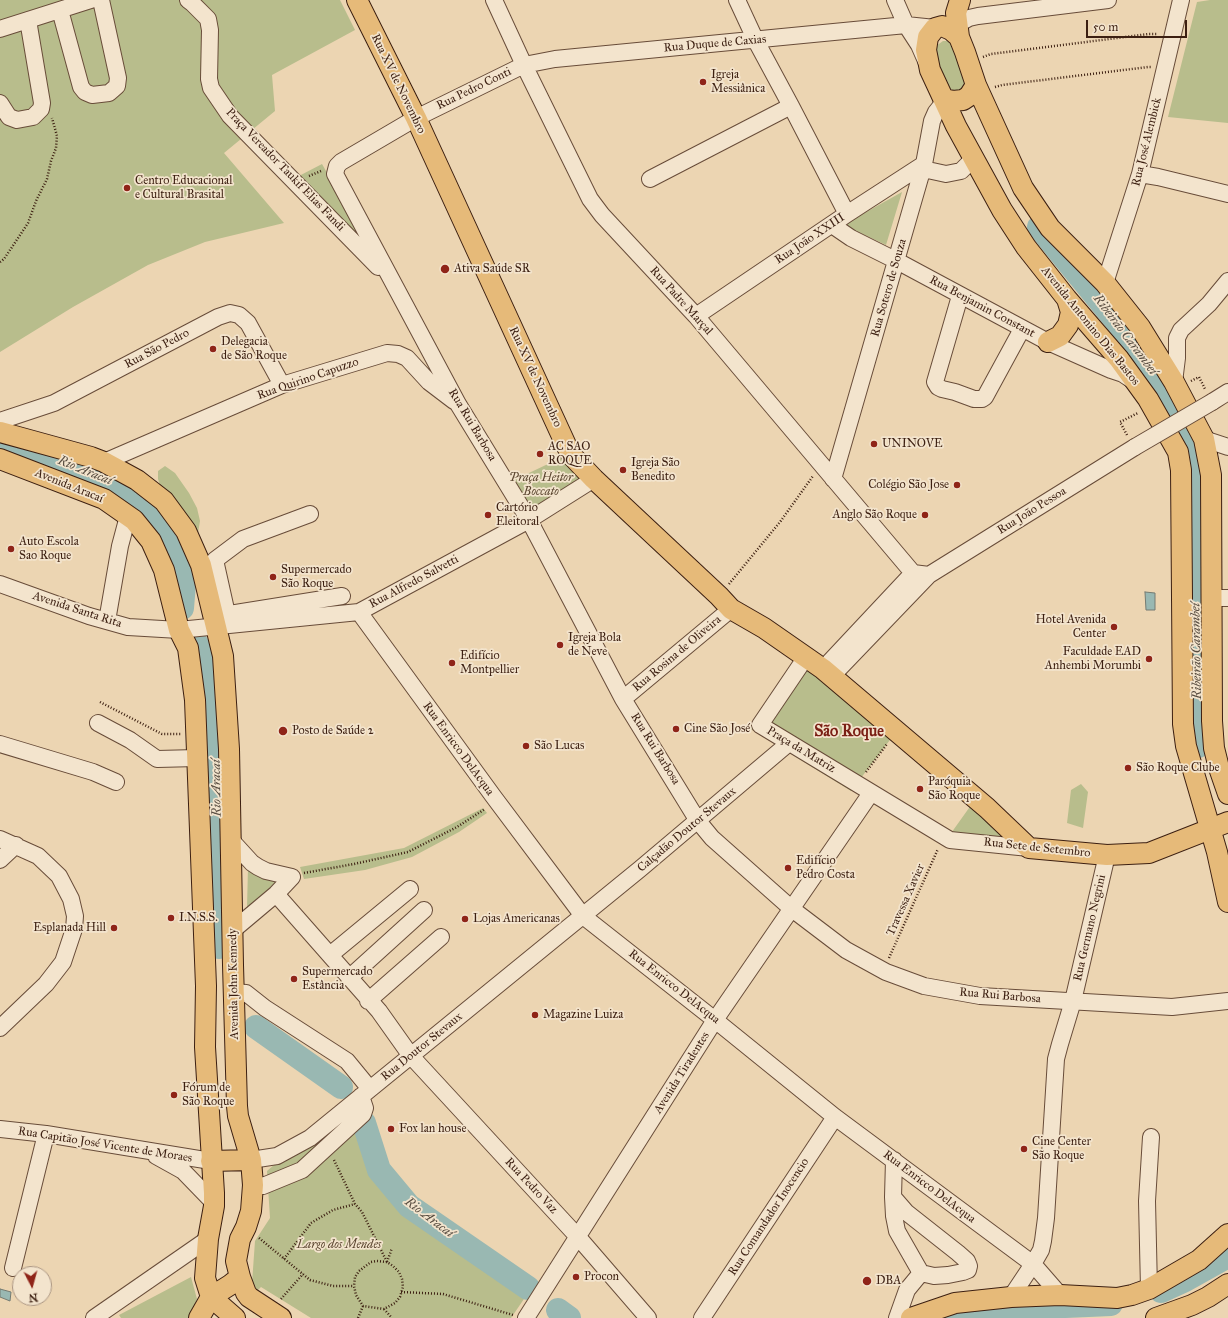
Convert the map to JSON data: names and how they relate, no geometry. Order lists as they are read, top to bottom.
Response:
{
  "streets": {
    "main road": [
      "Rua XV de Novembro",
      "Avenida Antonino Dias Bastos",
      "Avenida Aracaí",
      "Rua Sete de Setembro",
      "Avenida John Kennedy"
    ],
    "street": [
      "Rua Duque de Caxias",
      "Rua Pedro Conti",
      "Rua José Alembick",
      "Praça Vereador Taukif Elias Fandi",
      "Rua João XXIII",
      "Rua Sotero de Souza",
      "Rua Padre Marçal",
      "Rua Benjamin Constant",
      "Rua São Pedro",
      "Rua Quirino Capuzzo",
      "Rua Rui Barbosa",
      "Rua João Pessoa",
      "Rua Alfredo Salvetti",
      "Avenida Santa Rita",
      "Rua Rosina de Oliveira",
      "Rua Enricco DelAcqua",
      "Praça da Matriz",
      "Calçadão Doutor Stevaux",
      "Rua Germano Negrini",
      "Rua Doutor Stevaux",
      "Avenida Tiradentes",
      "Rua Capitão José Vicente de Moraes",
      "Rua Pedro Vaz",
      "Rua Comandador Inocencio"
    ],
    "path": ["Travessa Xavier"]
  },
  "crossings": [
    ["Rua Duque de Caxias", "Rua Pedro Conti"],
    ["Rua Duque de Caxias", "Rua Padre Marçal"],
    ["Rua Duque de Caxias", "Avenida Antonino Dias Bastos"],
    ["Rua XV de Novembro", "Rua Pedro Conti"],
    ["Rua XV de Novembro", "Rua João Pessoa"],
    ["Rua XV de Novembro", "Rua Alfredo Salvetti"],
    ["Rua XV de Novembro", "Rua Rosina de Oliveira"],
    ["Rua XV de Novembro", "Praça da Matriz"],
    ["Rua XV de Novembro", "Rua Sete de Setembro"],
    ["Rua Pedro Conti", "Rua Padre Marçal"],
    ["Rua Pedro Conti", "Rua Rui Barbosa"],
    ["Praça Vereador Taukif Elias Fandi", "Rua Rui Barbosa"],
    ["Rua João XXIII", "Rua Sotero de Souza"],
    ["Rua João XXIII", "Rua Padre Marçal"],
    ["Rua João XXIII", "Rua Benjamin Constant"],
    ["Rua Sotero de Souza", "Rua Padre Marçal"],
    ["Rua Sotero de Souza", "Rua Benjamin Constant"],
    ["Rua Sotero de Souza", "Avenida Antonino Dias Bastos"],
    ["Rua Padre Marçal", "Rua João Pessoa"],
    ["Rua Benjamin Constant", "Avenida Antonino Dias Bastos"],
    ["Avenida Antonino Dias Bastos", "Rua Sete de Setembro"],
    ["Rua São Pedro", "Rua Quirino Capuzzo"],
    ["Rua Quirino Capuzzo", "Rua Rui Barbosa"],
    ["Rua Rui Barbosa", "Rua Alfredo Salvetti"],
    ["Rua Rui Barbosa", "Rua Rosina de Oliveira"],
    ["Rua Rui Barbosa", "Calçadão Doutor Stevaux"],
    ["Rua Rui Barbosa", "Travessa Xavier"],
    ["Rua Rui Barbosa", "Rua Germano Negrini"],
    ["Rua Rui Barbosa", "Avenida Tiradentes"],
    ["Avenida Aracaí", "Avenida Santa Rita"],
    ["Rua Alfredo Salvetti", "Avenida Santa Rita"],
    ["Rua Alfredo Salvetti", "Rua Enricco DelAcqua"],
    ["Rua Alfredo Salvetti", "Avenida John Kennedy"],
    ["Avenida Santa Rita", "Avenida John Kennedy"],
    ["Rua Enricco DelAcqua", "Calçadão Doutor Stevaux"],
    ["Rua Enricco DelAcqua", "Rua Germano Negrini"],
    ["Rua Enricco DelAcqua", "Rua Doutor Stevaux"],
    ["Rua Enricco DelAcqua", "Avenida Tiradentes"],
    ["Rua Enricco DelAcqua", "Rua Comandador Inocencio"],
    ["Praça da Matriz", "Calçadão Doutor Stevaux"],
    ["Praça da Matriz", "Rua Sete de Setembro"],
    ["Praça da Matriz", "Avenida Tiradentes"],
    ["Calçadão Doutor Stevaux", "Rua Doutor Stevaux"],
    ["Rua Sete de Setembro", "Travessa Xavier"],
    ["Rua Sete de Setembro", "Rua Germano Negrini"],
    ["Rua Sete de Setembro", "Avenida Tiradentes"],
    ["Avenida John Kennedy", "Rua Doutor Stevaux"],
    ["Rua Doutor Stevaux", "Rua Pedro Vaz"],
    ["Avenida Tiradentes", "Rua Pedro Vaz"]
  ],
  "districts": ["São Roque"],
  "water": ["Ribeirão Carambeí", "Rio Aracaí"],
  "parks": ["Praça Heitor Boccato", "Largo dos Mendes"],
  "places": [
    "Igreja Messiânica",
    "Centro Educacional e Cultural Brasital",
    "Ativa Saúde SR",
    "Delegacia de São Roque",
    "UNINOVE",
    "AC SAO ROQUE",
    "Igreja São Benedito",
    "Colégio São Jose",
    "Cartório Eleitoral",
    "Anglo São Roque",
    "Auto Escola Sao Roque",
    "Supermercado São Roque",
    "Hotel Avenida Center",
    "Igreja Bola de Neve",
    "Faculdade EAD Anhembi Morumbi",
    "Edifício Montpellier",
    "Cine São José",
    "Posto de Saúde 2",
    "São Lucas",
    "São Roque Clube",
    "Paróquia São Roque",
    "Edifício Pedro Costa",
    "I.N.S.S.",
    "Lojas Americanas",
    "Esplanada Hill",
    "Supermercado Estância",
    "Magazine Luiza",
    "Fórum de São Roque",
    "Fox lan house",
    "Cine Center São Roque",
    "Procon",
    "DBA"
  ],
  "scale_bar": "50 m",
  "north": "bottom"
}
